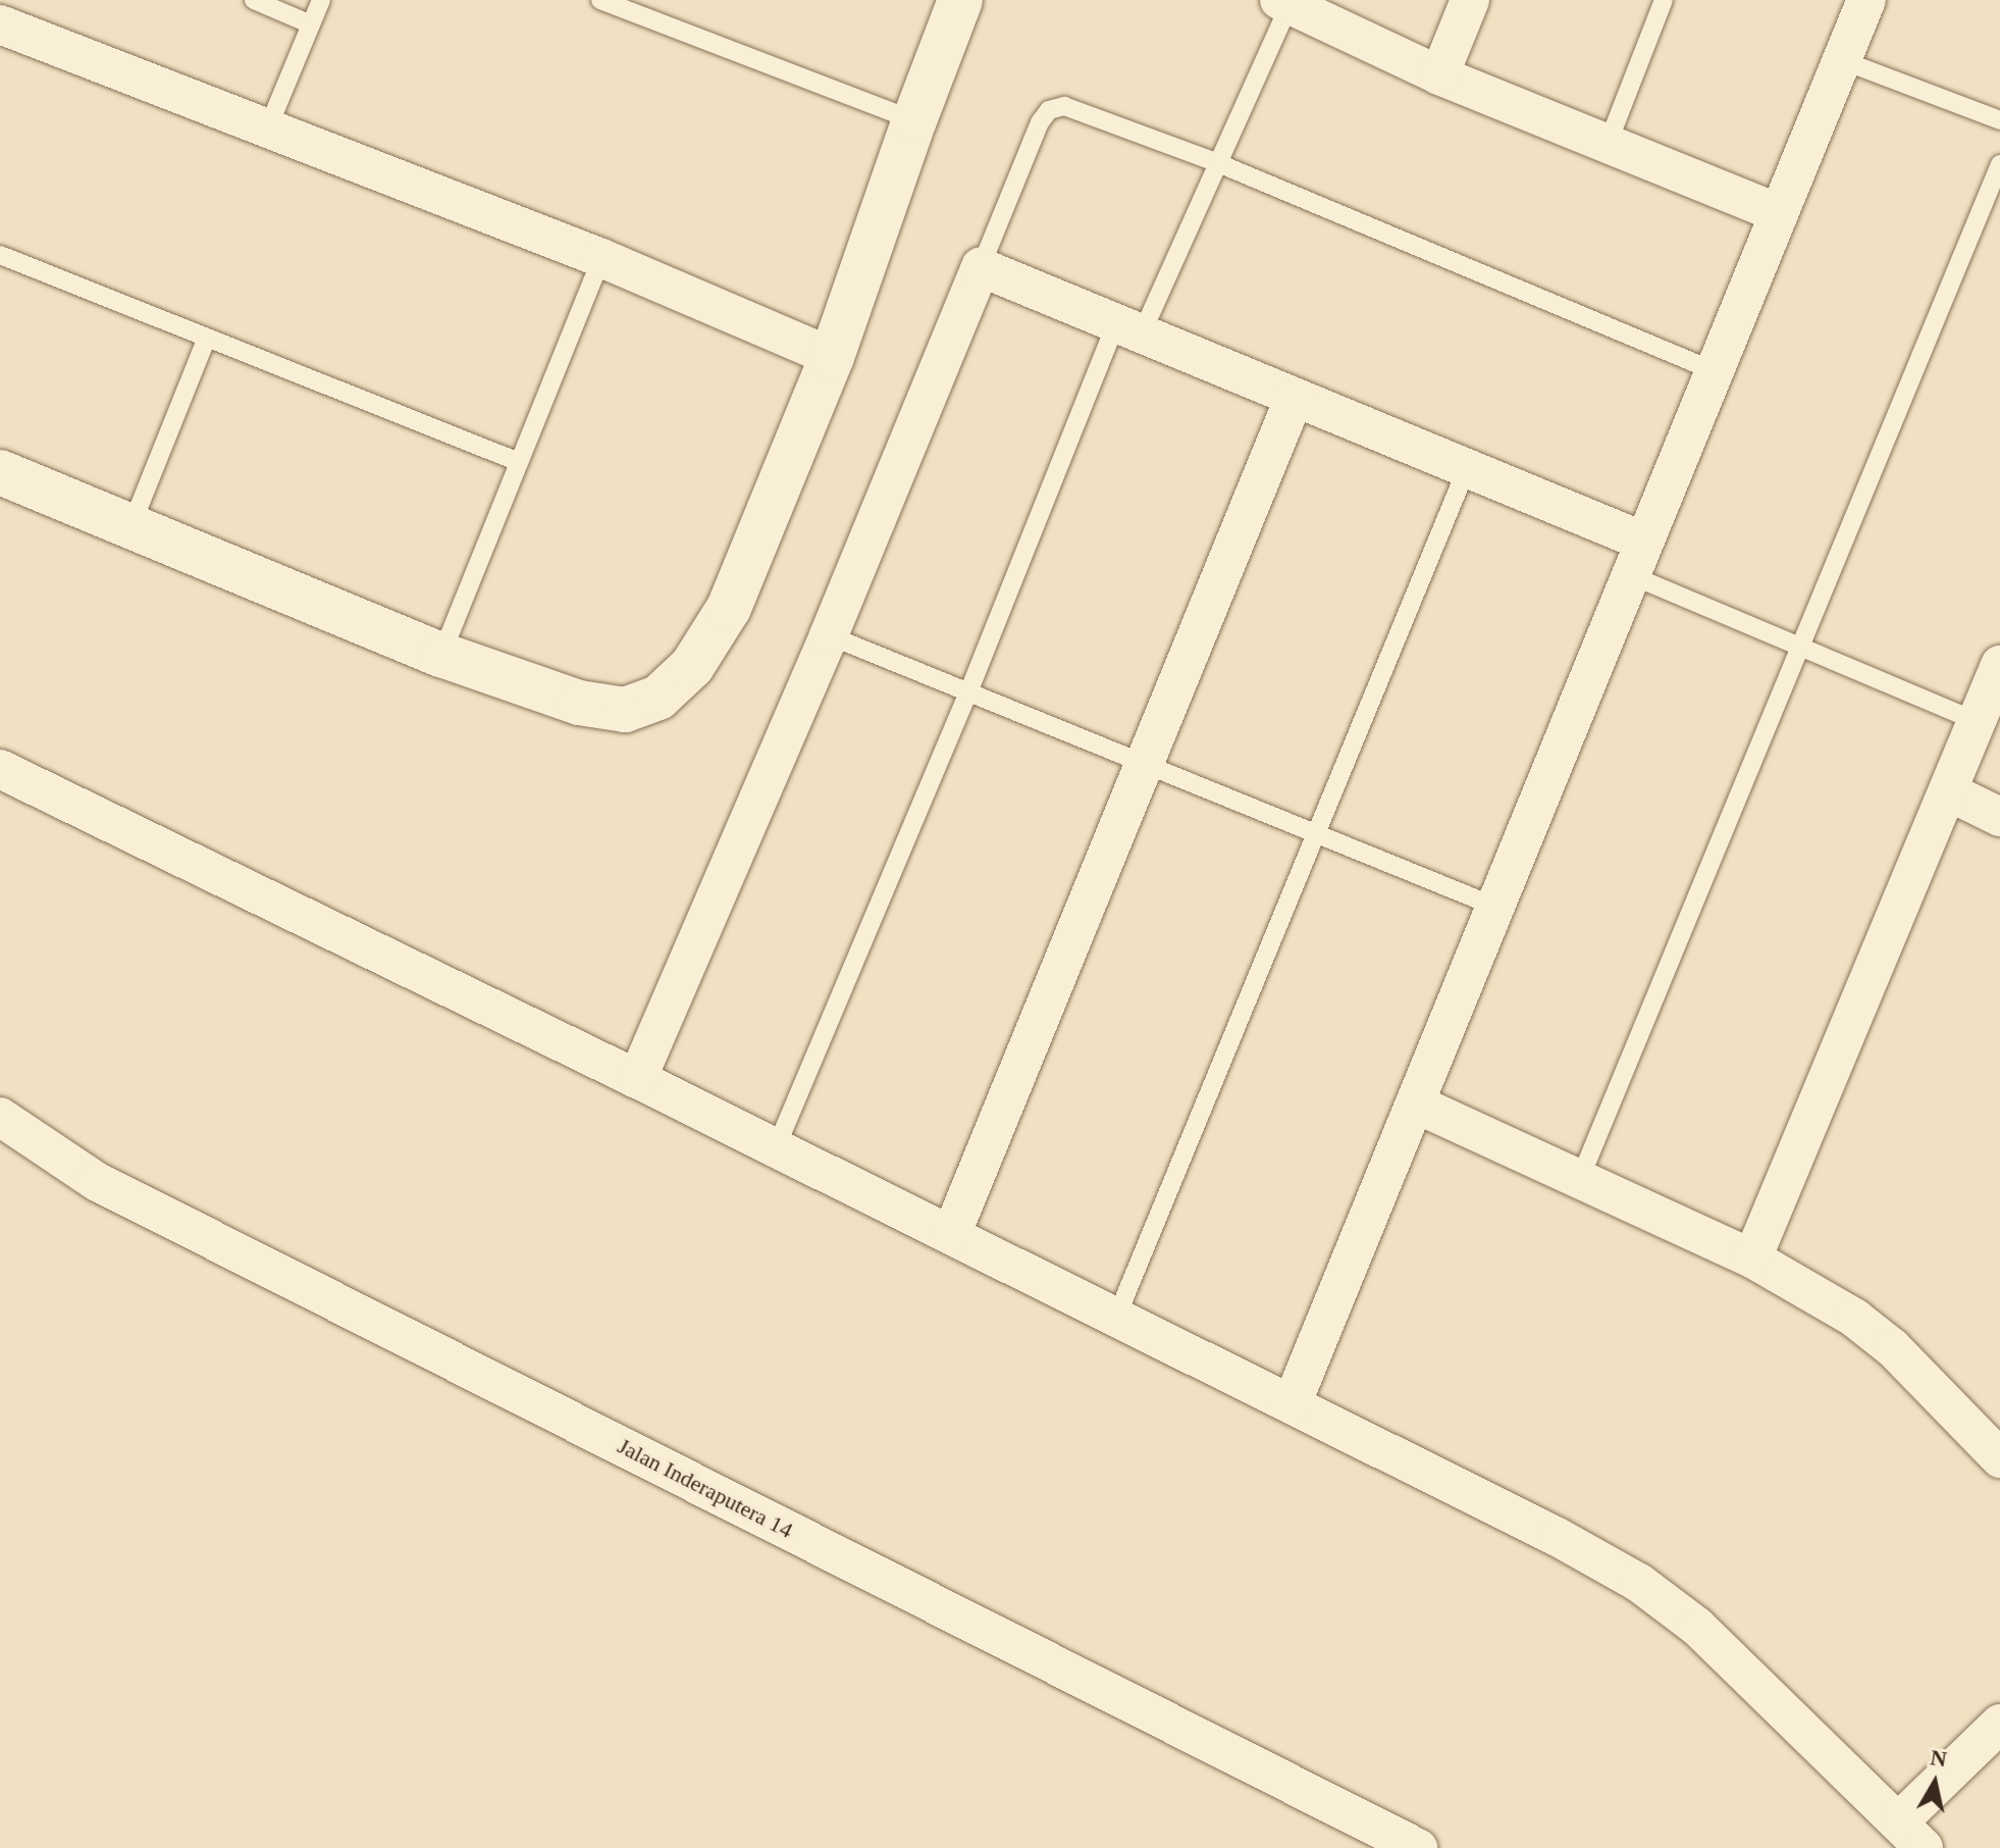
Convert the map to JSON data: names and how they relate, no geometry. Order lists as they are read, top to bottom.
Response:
{
  "streets": {
    "street": ["Jalan Inderaputera 14"]
  },
  "north": "top"
}
